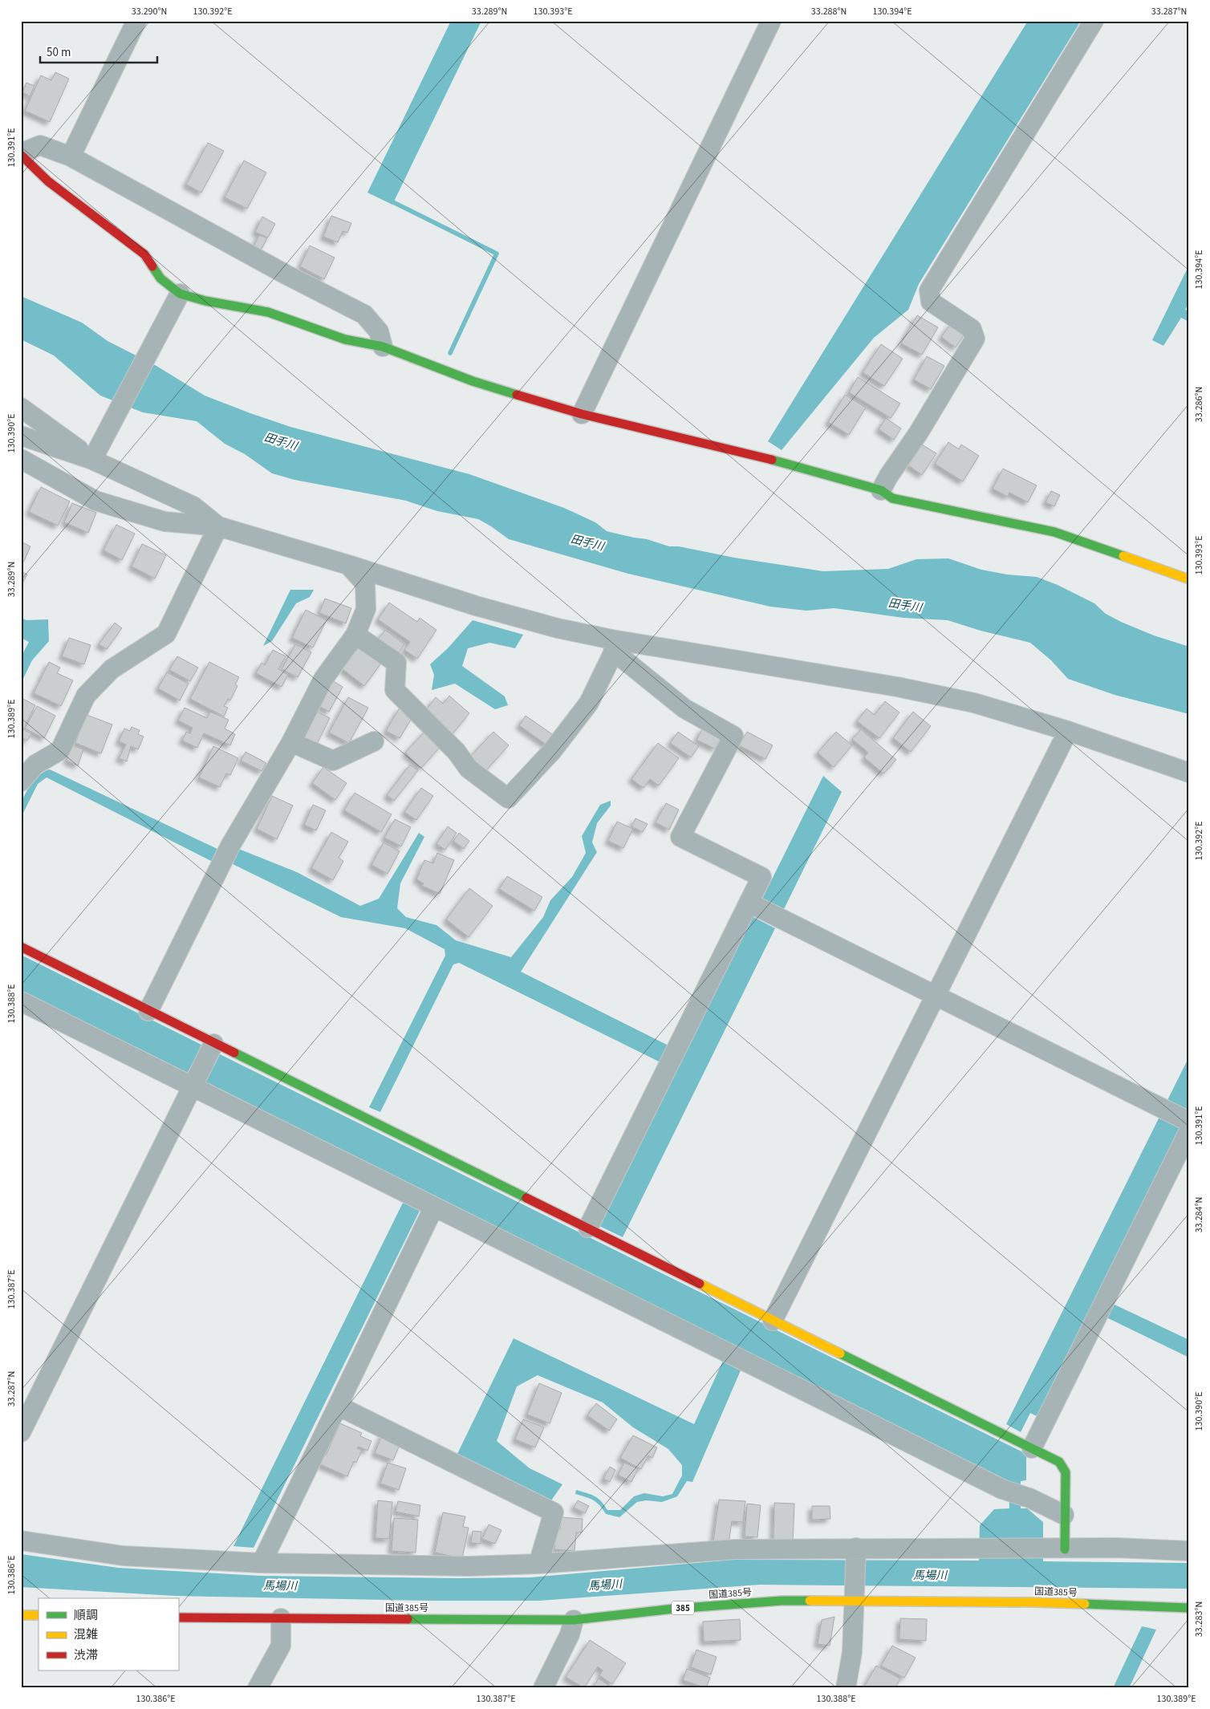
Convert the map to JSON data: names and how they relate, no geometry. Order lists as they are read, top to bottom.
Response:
{
  "streets": {
    "main road": ["国道385号", "385"]
  },
  "water": ["田手川", "馬場川"],
  "legend": ["順調", "混雑", "渋滞"],
  "scale_bar": "50 m",
  "coordinates": [
    "33.290°N",
    "130.392°E",
    "33.289°N",
    "130.393°E",
    "33.288°N",
    "130.394°E",
    "33.287°N",
    "130.391°E",
    "33.286°N",
    "130.390°E",
    "130.389°E",
    "130.388°E",
    "33.284°N",
    "130.387°E",
    "130.386°E",
    "33.283°N"
  ]
}
